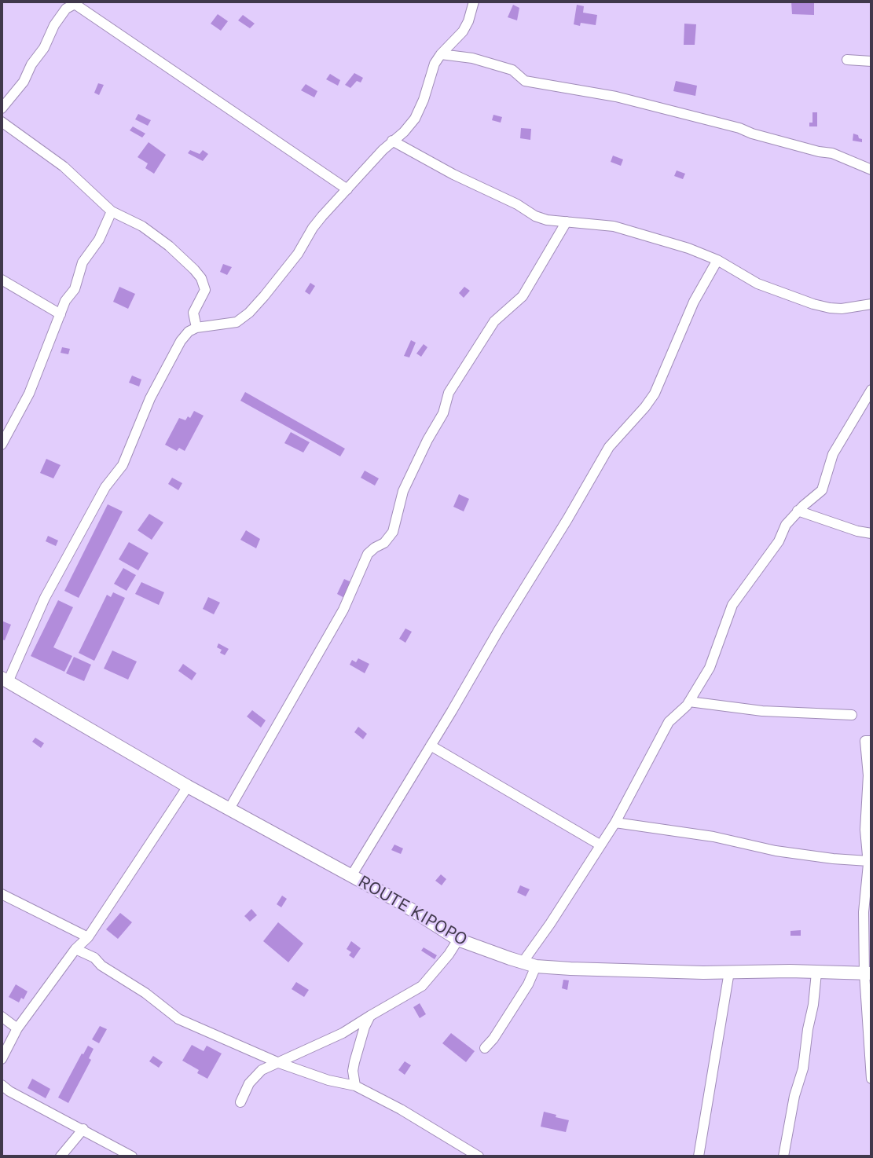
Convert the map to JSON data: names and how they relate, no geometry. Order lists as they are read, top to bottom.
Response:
{
  "streets": {
    "main road": ["ROUTE KIPOPO"]
  }
}
